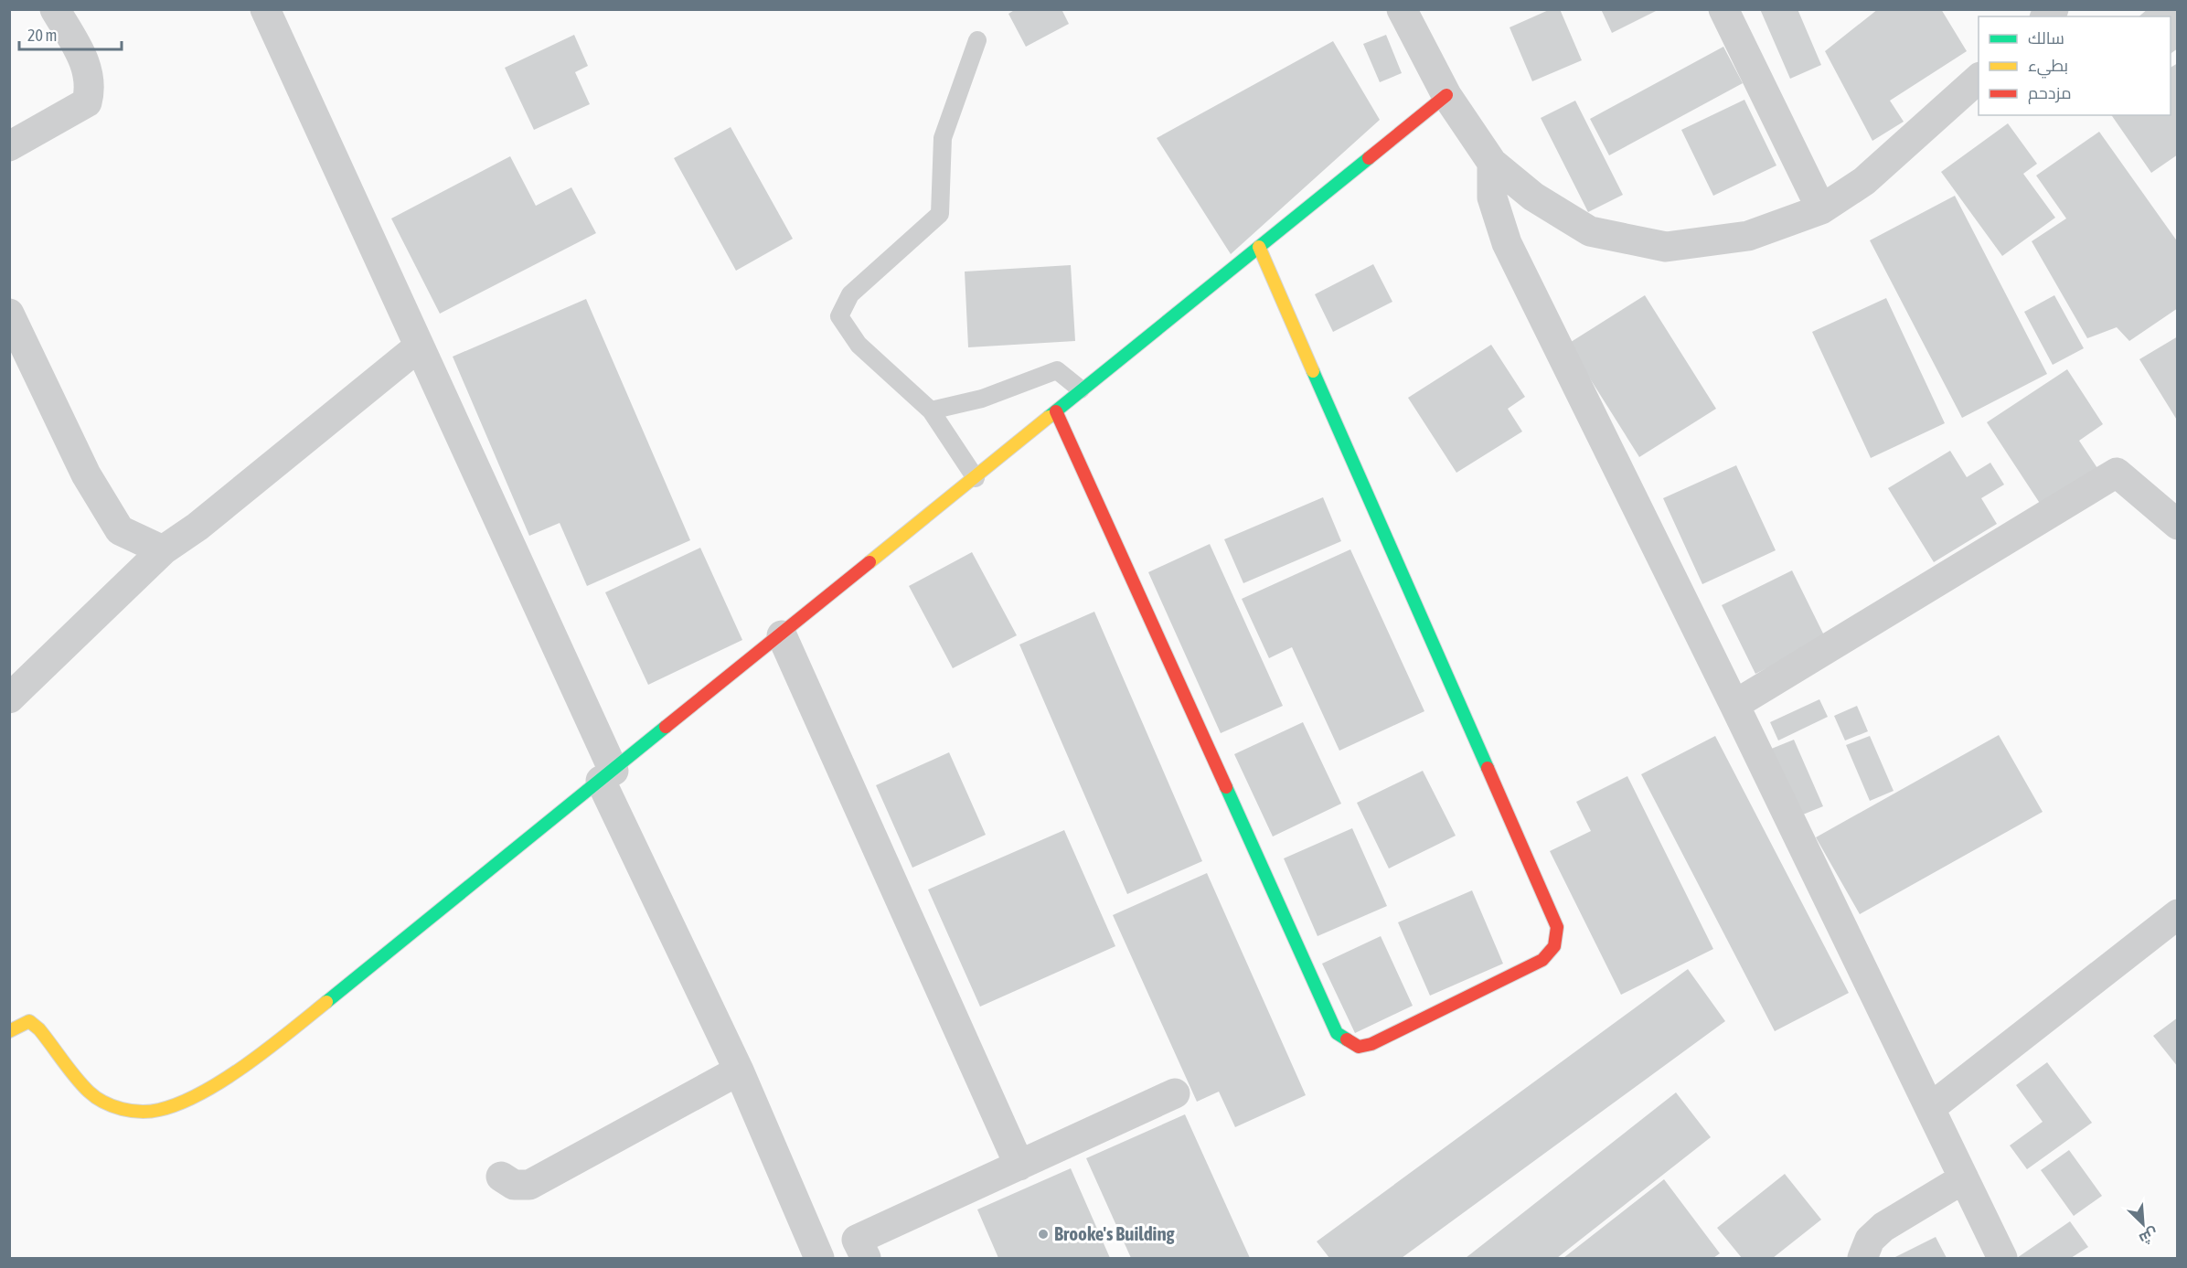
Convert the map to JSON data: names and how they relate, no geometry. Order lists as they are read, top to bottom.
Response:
{
  "places": ["Brooke's Building"],
  "legend": ["سالك", "بطيء", "مزدحم"],
  "scale_bar": "20 m",
  "north": "bottom right"
}
